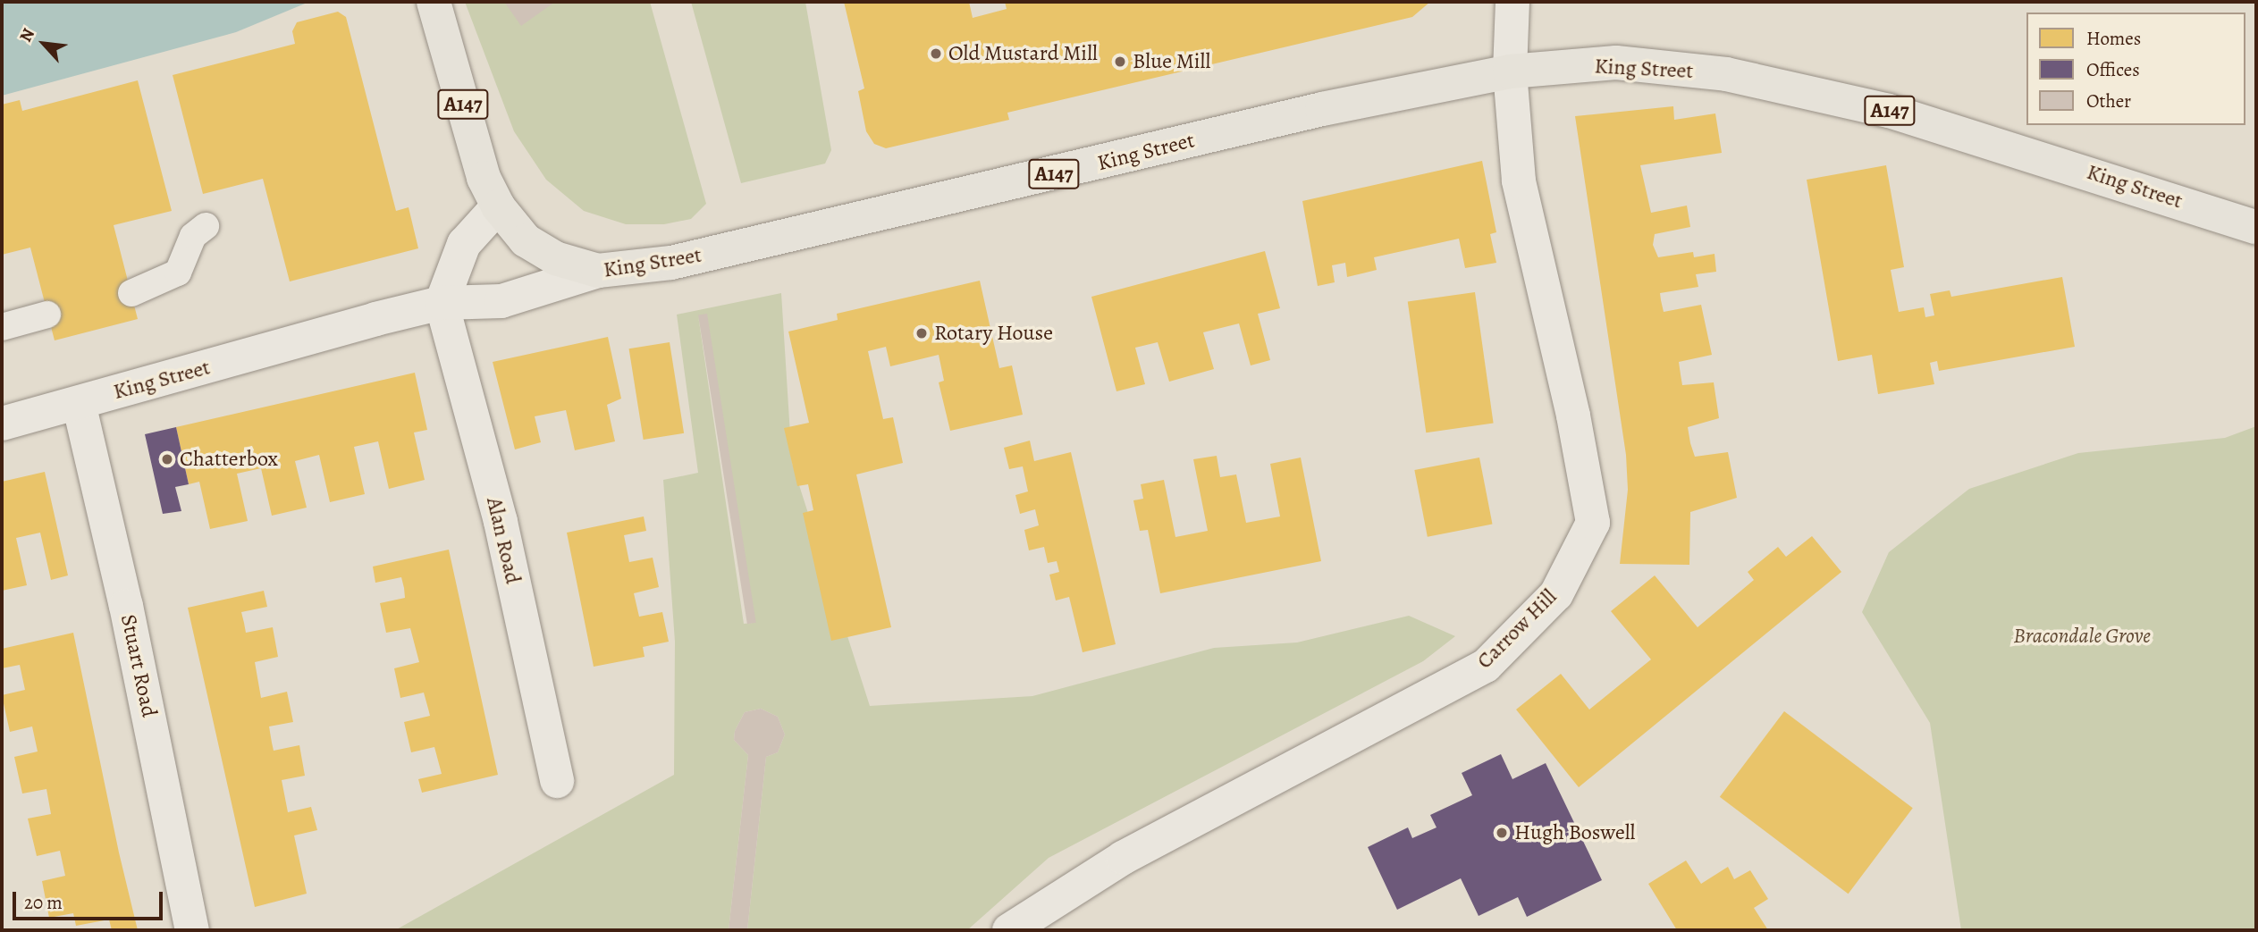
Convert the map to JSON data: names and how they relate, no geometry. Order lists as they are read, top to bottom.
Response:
{
  "streets": {
    "main road": ["King Street", "A147"],
    "street": ["Alan Road", "Carrow Hill", "Stuart Road"]
  },
  "crossings": [
    ["King Street", "A147"],
    ["King Street", "Alan Road"],
    ["King Street", "Carrow Hill"],
    ["King Street", "Stuart Road"]
  ],
  "parks": ["Bracondale Grove"],
  "places": [
    "Old Mustard Mill",
    "Blue Mill",
    "Rotary House",
    "Chatterbox",
    "Hugh Boswell"
  ],
  "legend": ["Homes", "Offices", "Other"],
  "scale_bar": "20 m",
  "north": "top left"
}
